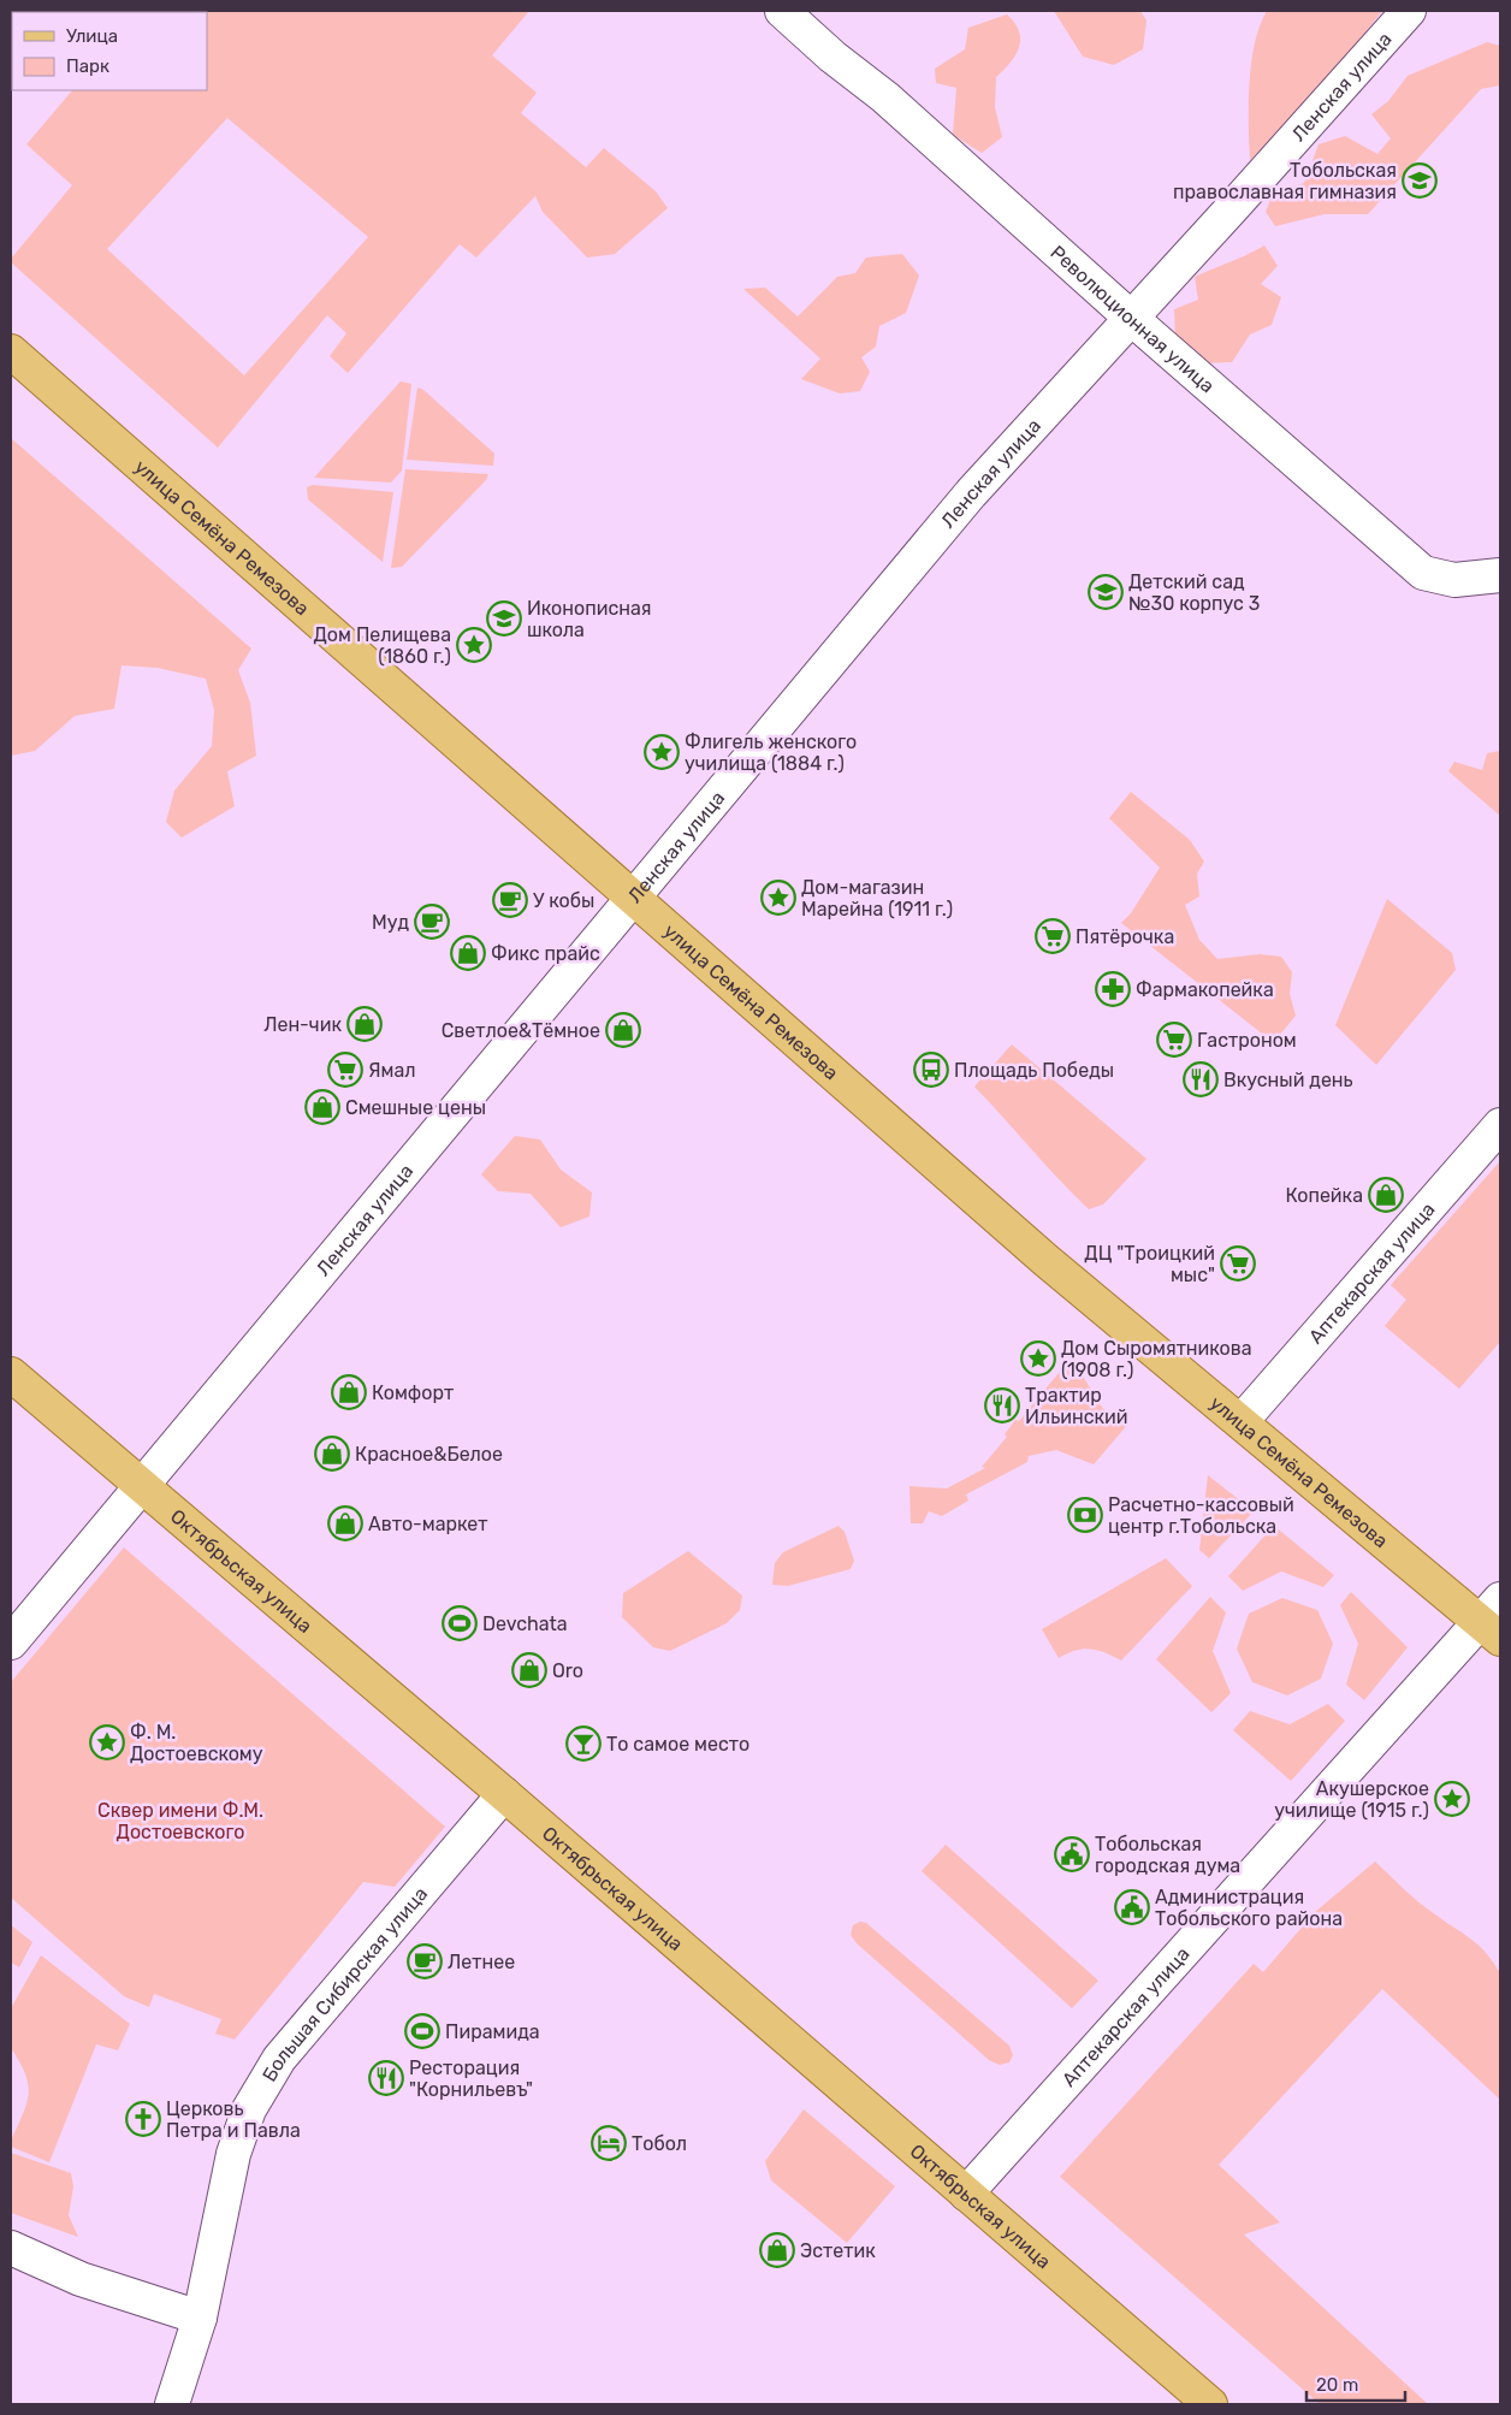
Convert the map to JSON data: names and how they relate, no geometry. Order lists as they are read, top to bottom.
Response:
{
  "streets": {
    "main road": ["улица Семёна Ремезова", "Октябрьская улица"],
    "street": [
      "Ленская улица",
      "Революционная улица",
      "Аптекарская улица",
      "Большая Сибирская улица"
    ]
  },
  "crossings": [
    ["Ленская улица", "Революционная улица"],
    ["Ленская улица", "улица Семёна Ремезова"],
    ["Ленская улица", "Октябрьская улица"],
    ["улица Семёна Ремезова", "Аптекарская улица"],
    ["Аптекарская улица", "Октябрьская улица"],
    ["Октябрьская улица", "Большая Сибирская улица"]
  ],
  "parks": ["Сквер имени Ф.М. Достоевского"],
  "places": {
    "school or university": ["Тобольская православная гимназия", "Детский сад №30 корпус 3", "Иконописная школа"],
    "place": [
      "Дом Пелищева (1860 г.)",
      "Флигель женского училища (1884 г.)",
      "Дом-магазин Марейна (1911 г.)",
      "Дом Сыромятникова (1908 г.)",
      "Ф. М. Достоевскому",
      "Акушерское училище (1915 г.)"
    ],
    "cafe": ["У кобы", "Муд", "Летнее"],
    "supermarket": [
      "Пятёрочка",
      "Гастроном",
      "Ямал",
      "ДЦ \"Троицкий мыс\""
    ],
    "shop": [
      "Фикс прайс",
      "Лен-чик",
      "Светлое&Тёмное",
      "Смешные цены",
      "Копейка",
      "Комфорт",
      "Красное&Белое",
      "Авто-маркет",
      "Oro",
      "Эстетик"
    ],
    "pharmacy": ["Фармакопейка"],
    "bus stop": ["Площадь Победы"],
    "restaurant": ["Вкусный день", "Трактир Ильинский", "Ресторация \"Корнильевъ\""],
    "bank": ["Расчетно-кассовый центр г.Тобольска"],
    "sports": ["Devchata", "Пирамида"],
    "bar": ["То самое место"],
    "public building": ["Тобольская городская дума", "Администрация Тобольского района"],
    "church": ["Церковь Петра и Павла"],
    "hotel": ["Тобол"]
  },
  "legend": ["Улица", "Парк"],
  "scale_bar": "20 m"
}
